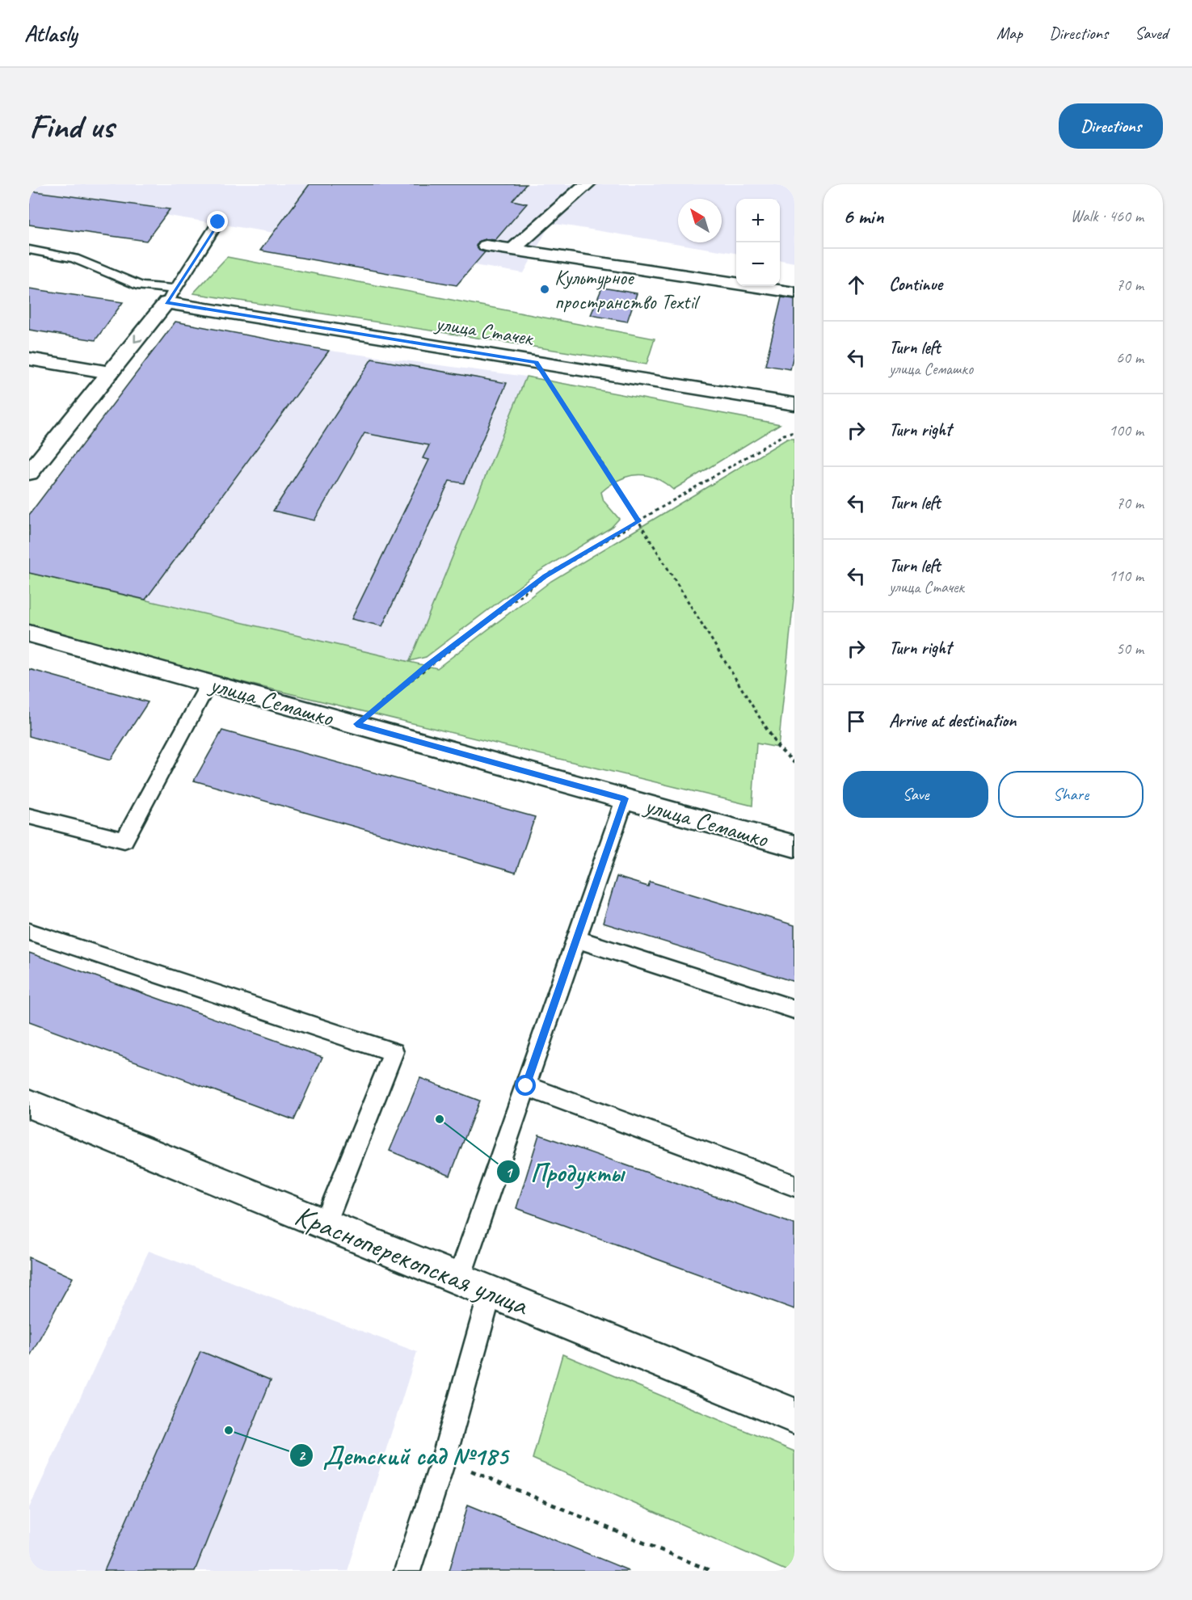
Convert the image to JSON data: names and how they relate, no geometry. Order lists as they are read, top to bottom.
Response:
{
  "streets": {
    "street": ["улица Стачек", "улица Семашко", "Красноперекопская улица"]
  },
  "places": ["Культурное пространство Textil", "Продукты", "Детский сад №185"],
  "north": "top left",
  "page": {
    "header": "Atlasly",
    "nav": ["Map", "Directions", "Saved"],
    "buttons": [
      "Directions",
      ["Save", "Share"]
    ],
    "title": "Find us",
    "heading": ["6 min", "Walk · 460 m"],
    "map_buttons": ["+", "−"],
    "list": [
      ["Continue", "70 m"],
      ["Turn left", "улица Семашко", "60 m"],
      ["Turn right", "100 m"],
      ["Turn left", "70 m"],
      ["Turn left", "улица Стачек", "110 m"],
      ["Turn right", "50 m"],
      "Arrive at destination"
    ]
  }
}
